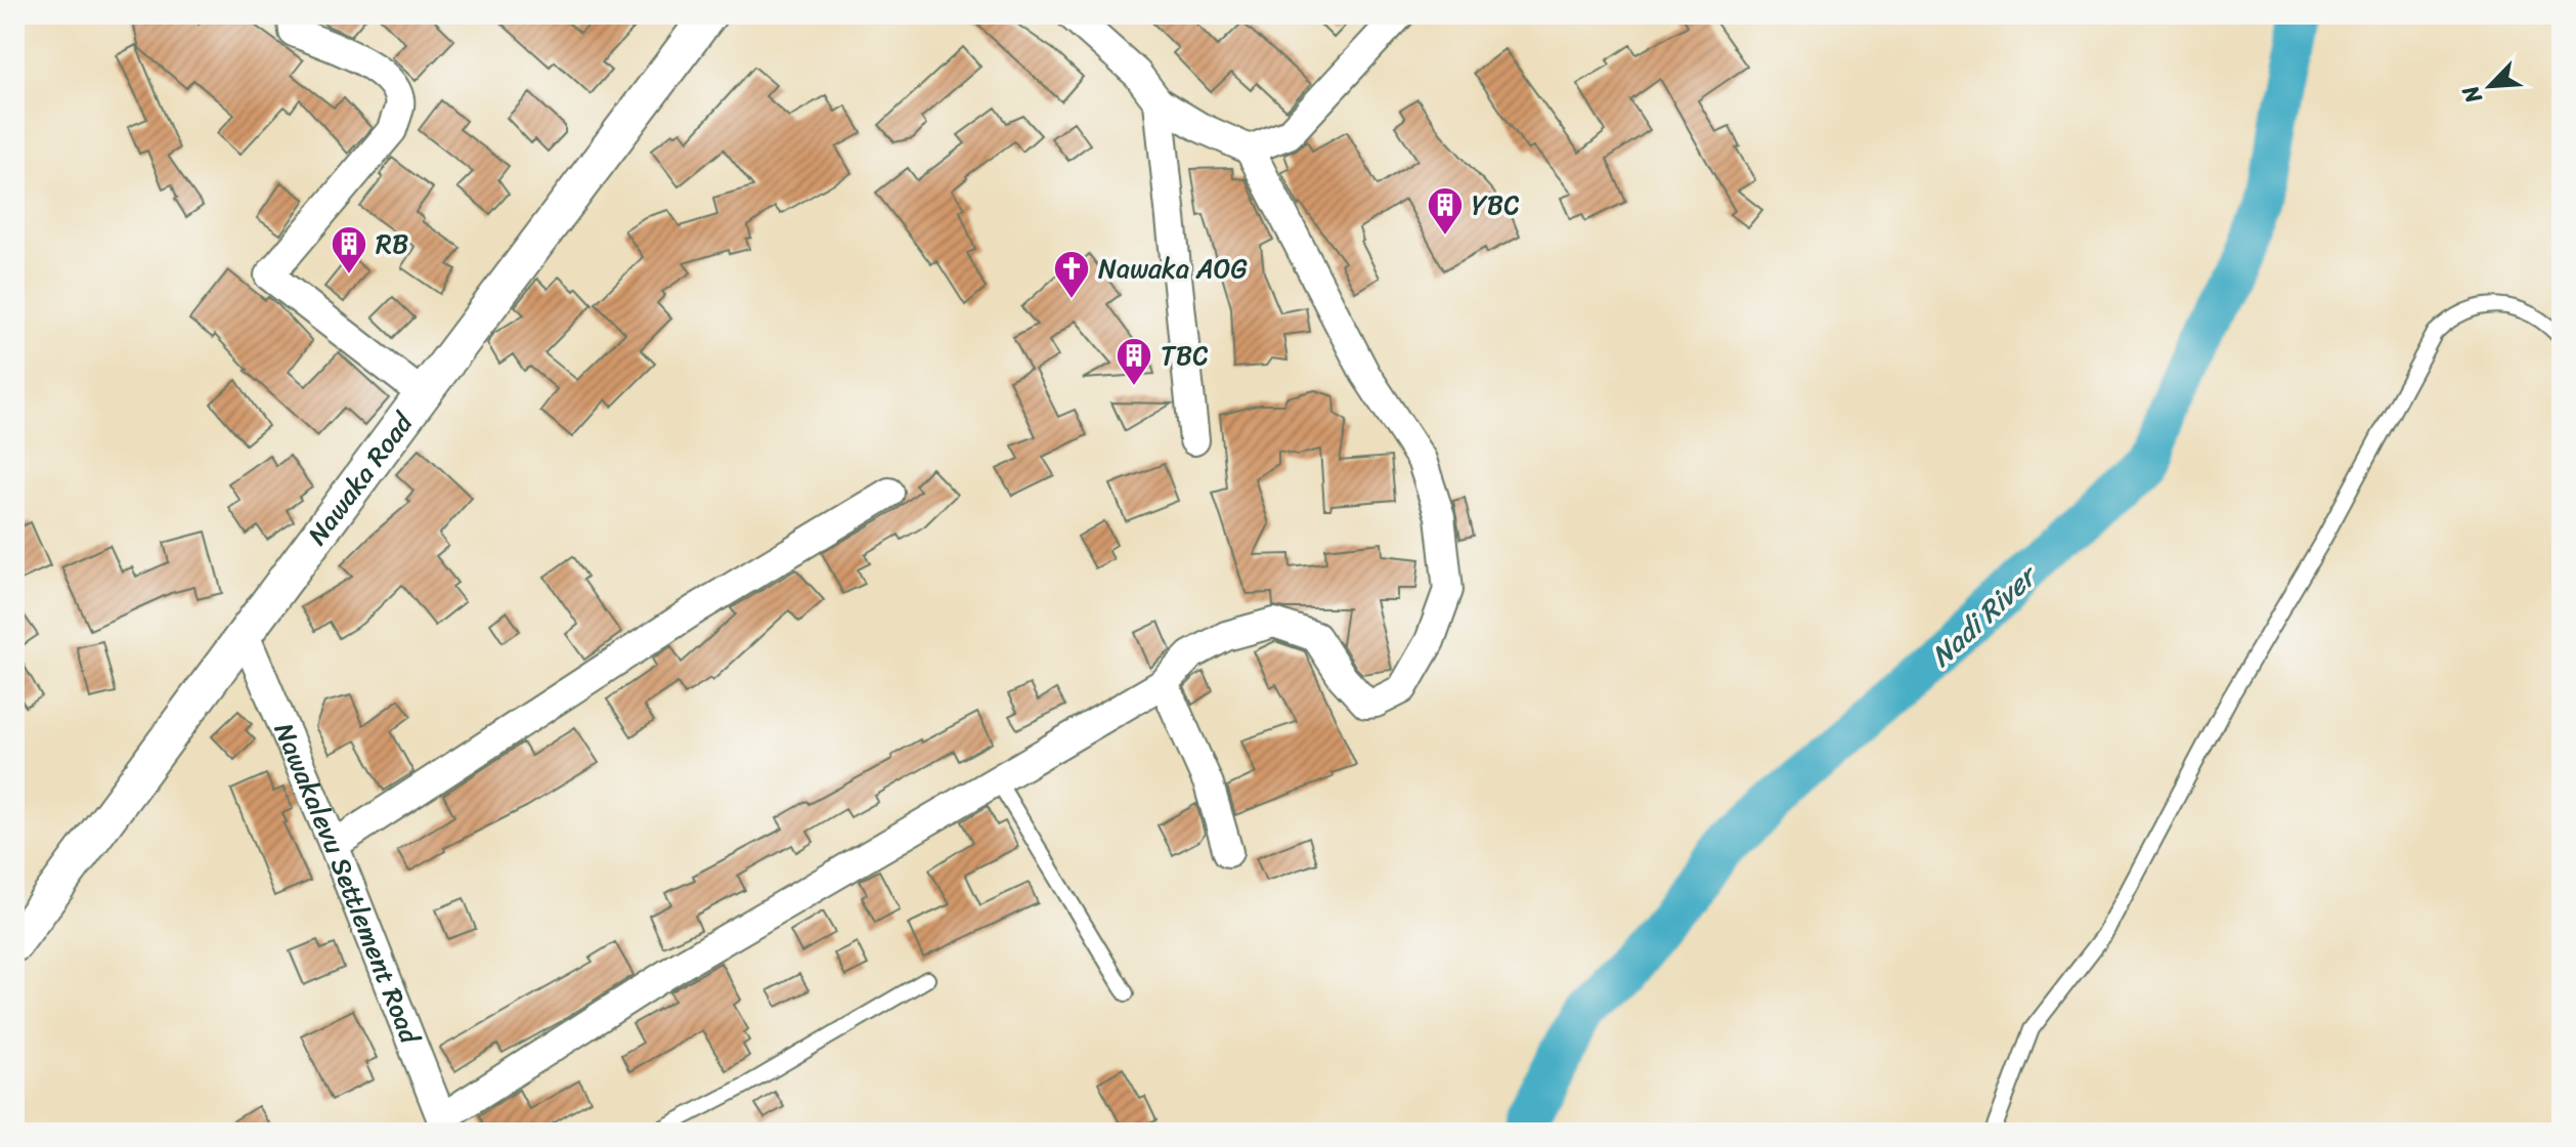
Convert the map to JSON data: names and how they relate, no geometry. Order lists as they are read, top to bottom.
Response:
{
  "streets": {
    "street": ["Nawaka Road", "Nawakalevu Settlement Road"]
  },
  "crossings": [
    ["Nawaka Road", "Nawakalevu Settlement Road"]
  ],
  "water": ["Nadi River"],
  "places": {
    "building": ["YBC", "RB", "TBC"],
    "church": ["Nawaka AOG"]
  },
  "north": "bottom left"
}
